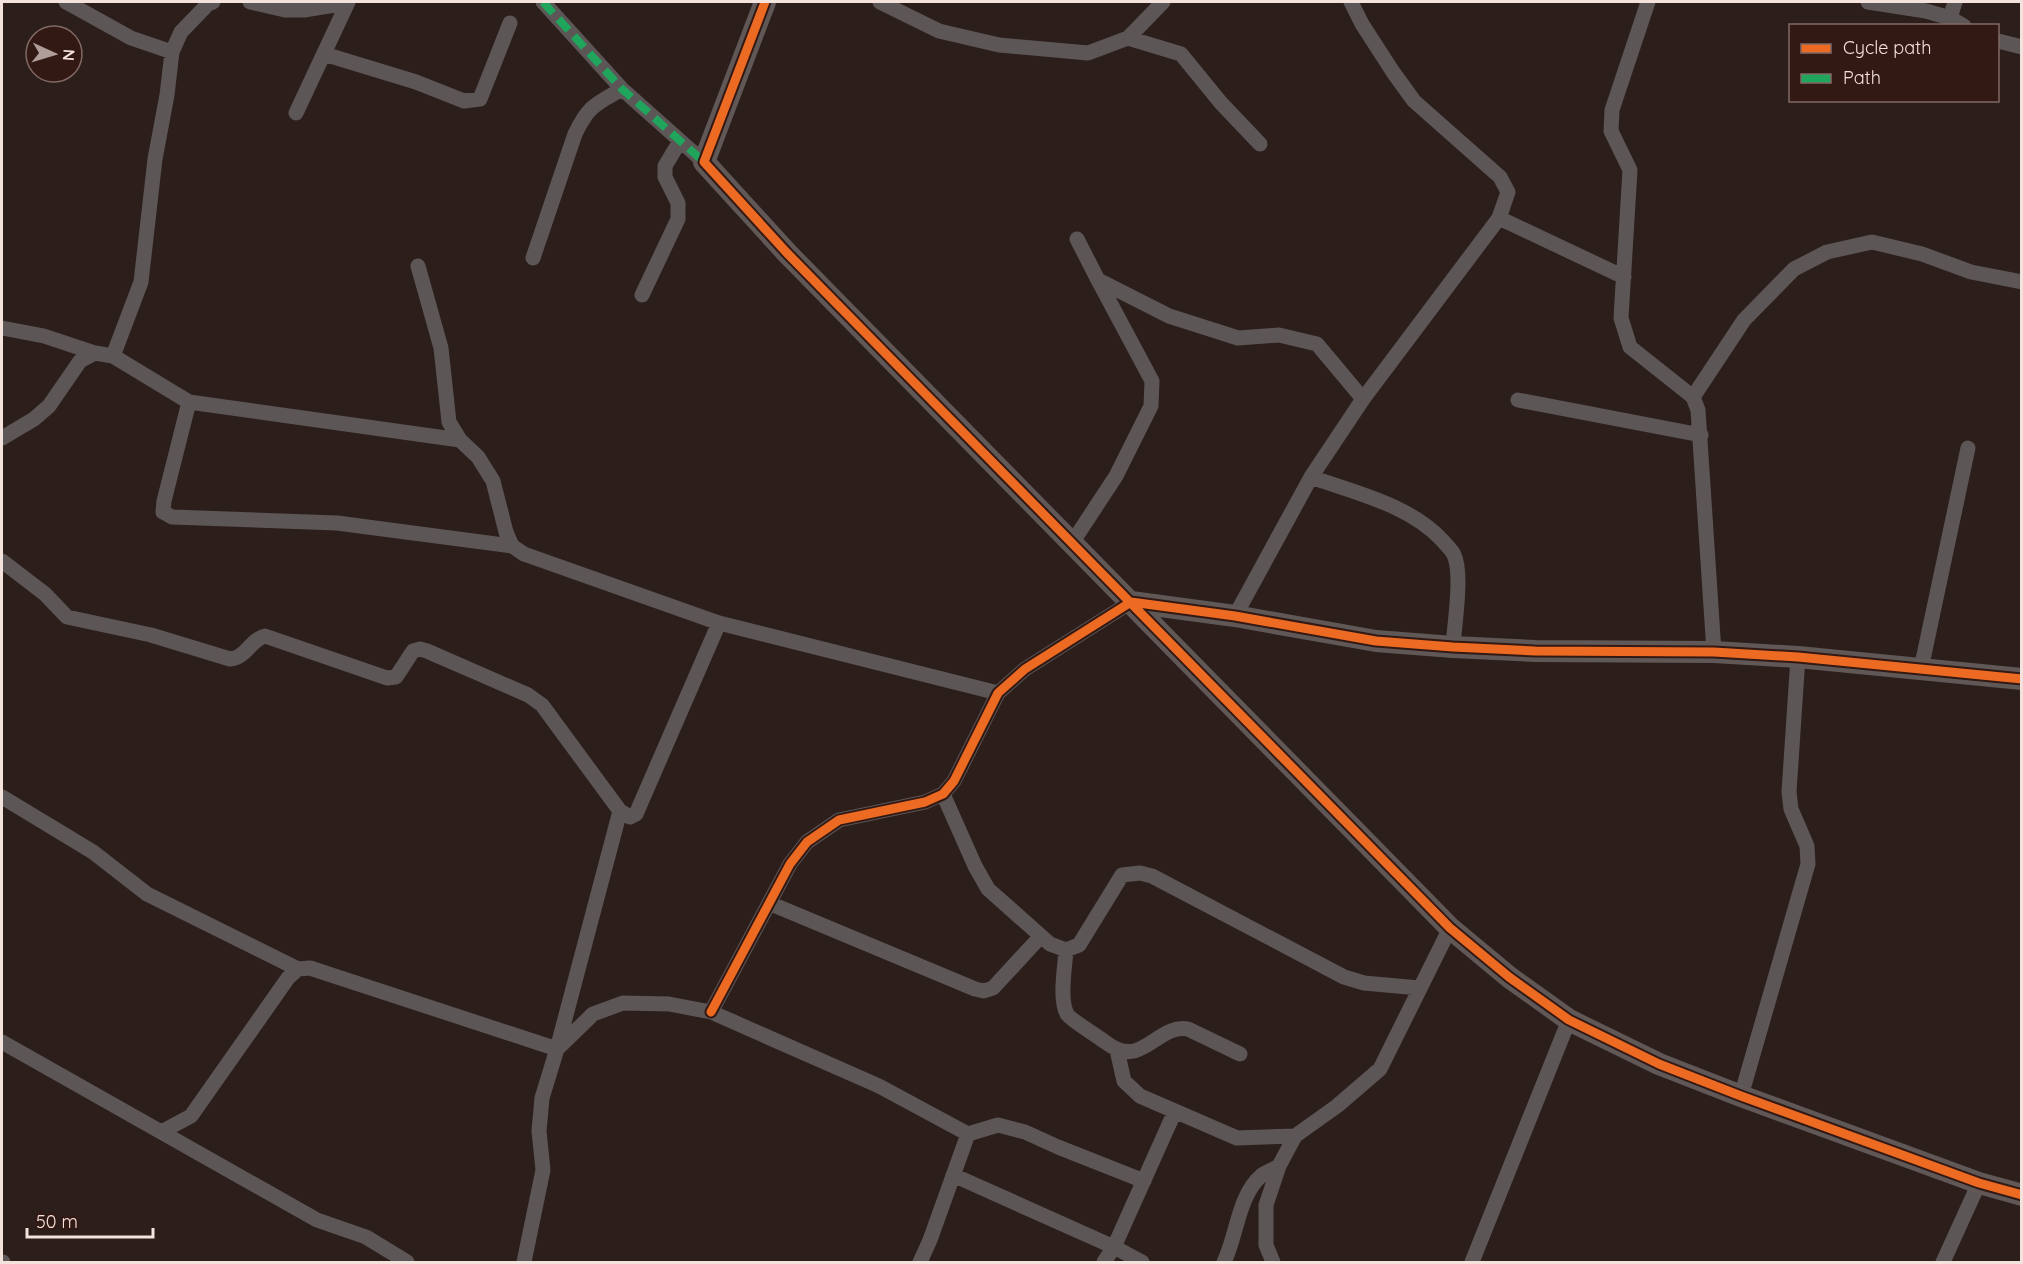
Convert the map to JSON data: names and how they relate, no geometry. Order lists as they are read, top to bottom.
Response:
{
  "legend": ["Cycle path", "Path"],
  "scale_bar": "50 m",
  "north": "right"
}
